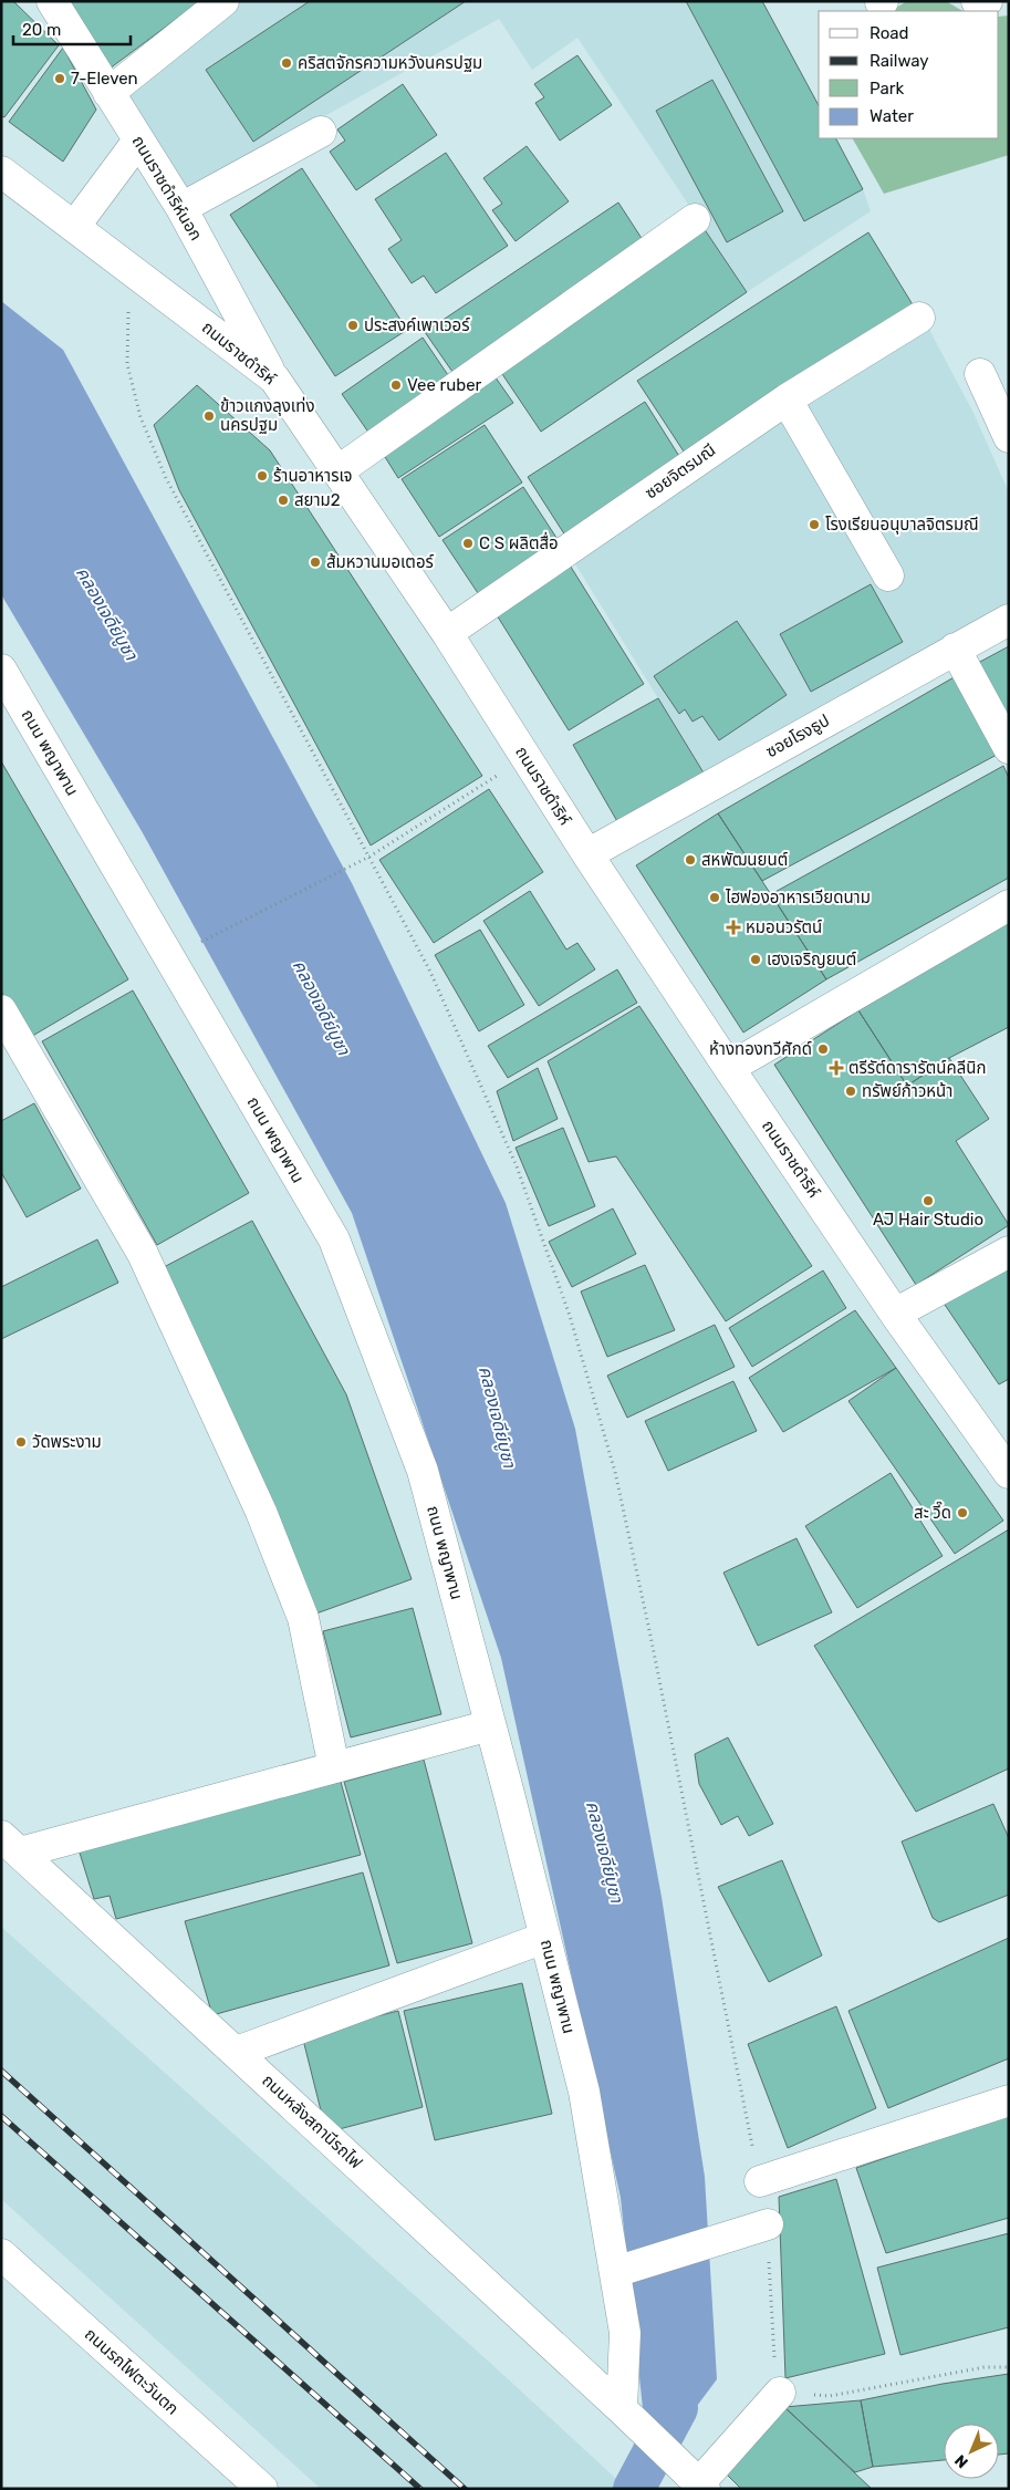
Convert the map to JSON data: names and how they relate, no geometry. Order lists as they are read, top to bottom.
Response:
{
  "streets": {
    "street": [
      "ถนนราชดำริห์นอก",
      "ถนนราชดำริห์",
      "ซอยจิตรมณี",
      "ซอยโรงธูป",
      "ถนน พญาพาน",
      "ถนนหลังสถานีรถไฟ",
      "ถนนรถไฟตะวันตก"
    ]
  },
  "crossings": [
    ["ถนนราชดำริห์นอก", "ถนนราชดำริห์"],
    ["ถนนราชดำริห์", "ซอยจิตรมณี"],
    ["ถนนราชดำริห์", "ซอยโรงธูป"],
    ["ถนน พญาพาน", "ถนนหลังสถานีรถไฟ"]
  ],
  "water": ["คลองเจดีย์บูชา"],
  "places": {
    "other": [
      "คริสตจักรความหวังนครปฐม",
      "7-Eleven",
      "ประสงค์เพาเวอร์",
      "Vee ruber",
      "ข้าวแกงลุงเท่ง นครปฐม",
      "ร้านอาหารเจ",
      "สยาม2",
      "โรงเรียนอนุบาลจิตรมณี",
      "C S ผลิตสื่อ",
      "ส้มหวานมอเตอร์",
      "สหพัฒนยนต์",
      "ไฮฟองอาหารเวียดนาม",
      "เฮงเจริญยนต์",
      "ห้างทองทวีศักด์",
      "ทรัพย์ก้าวหน้า",
      "AJ Hair Studio",
      "วัดพระงาม",
      "สะ วี๊ด"
    ],
    "health": ["หมอนวรัตน์", "ตรีรัต์ดารารัตน์คลีนิก"]
  },
  "legend": [
    "Road",
    "Railway",
    "Park",
    "Water"
  ],
  "scale_bar": "20 m",
  "north": "bottom left"
}
